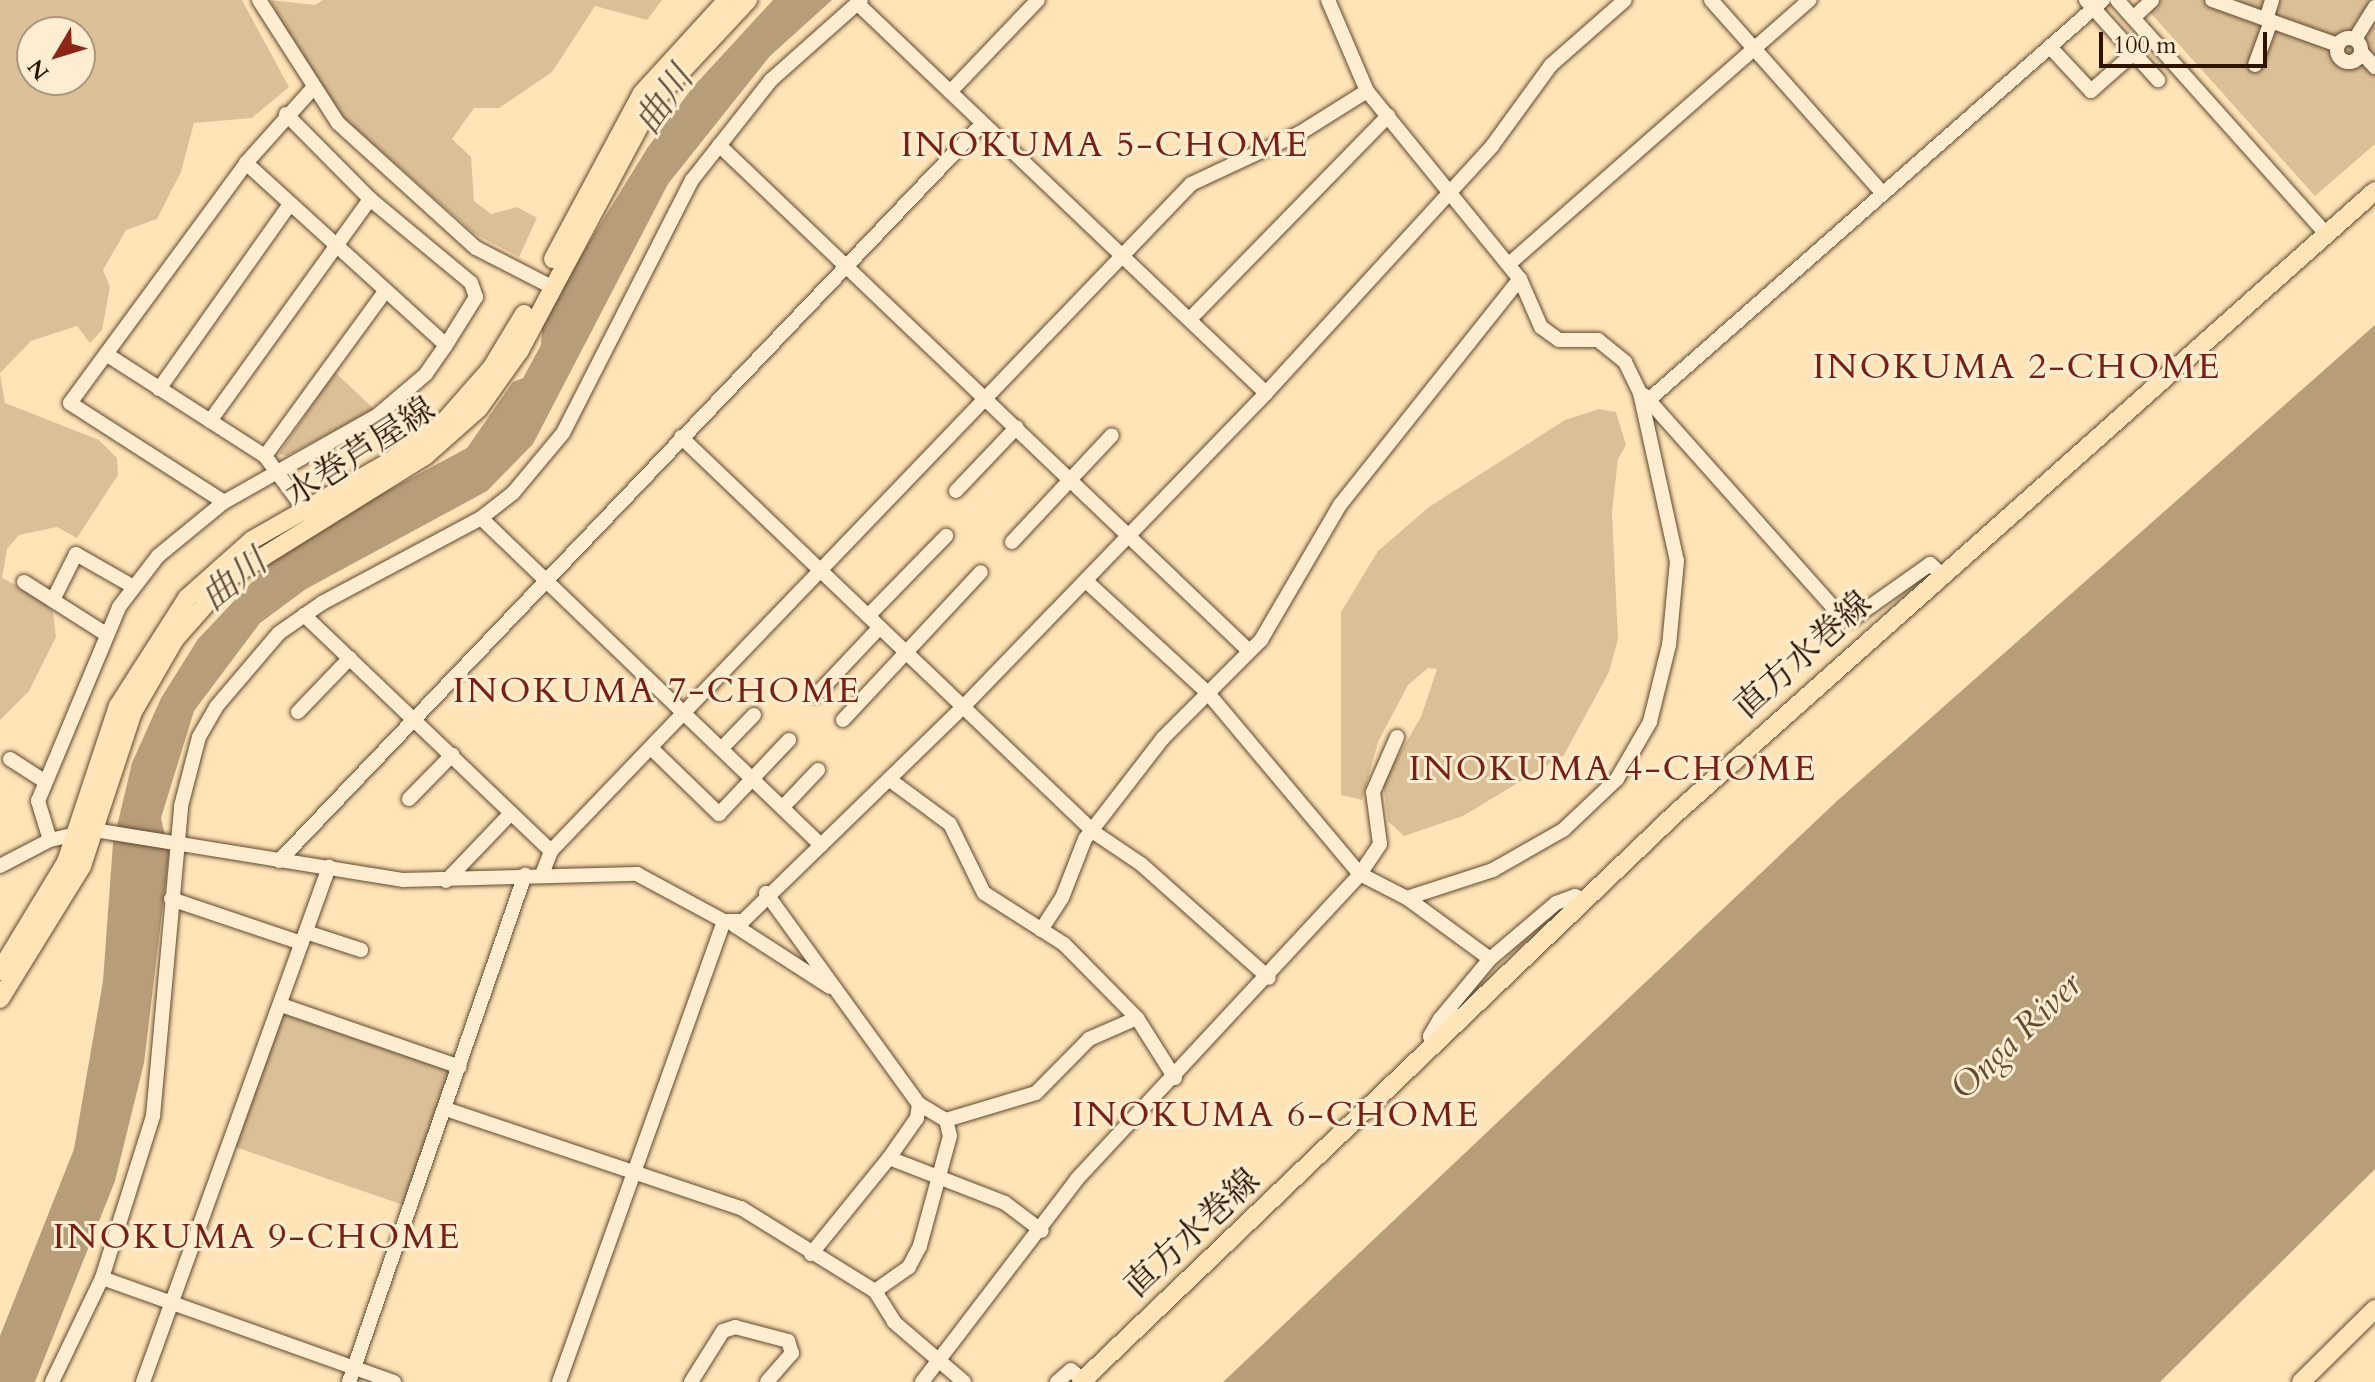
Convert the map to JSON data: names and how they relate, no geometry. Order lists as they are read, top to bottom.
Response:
{
  "streets": {
    "main road": ["水巻芦屋線", "直方水巻線"]
  },
  "districts": [
    "INOKUMA 5-CHOME",
    "INOKUMA 2-CHOME",
    "INOKUMA 7-CHOME",
    "INOKUMA 4-CHOME",
    "INOKUMA 6-CHOME",
    "INOKUMA 9-CHOME"
  ],
  "water": ["曲川", "Onga River"],
  "scale_bar": "100 m",
  "north": "bottom left"
}
